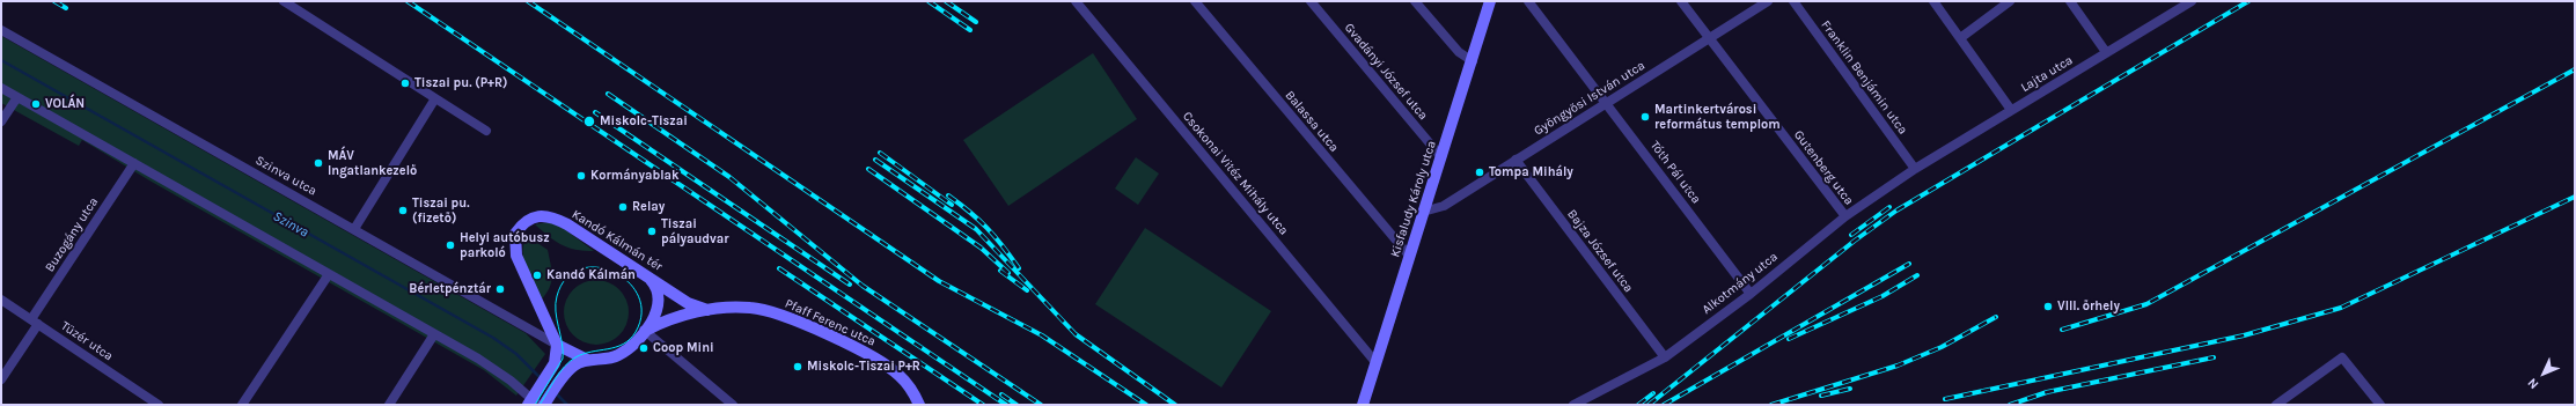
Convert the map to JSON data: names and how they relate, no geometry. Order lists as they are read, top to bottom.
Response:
{
  "streets": {
    "street": [
      "Gvadányi József utca",
      "Lajta utca",
      "Franklin Benjámin utca",
      "Gyöngyösi István utca",
      "Balassa utca",
      "Gutenberg utca",
      "Tóth Pál utca",
      "Csokonai Vitéz Mihály utca",
      "Szinva utca",
      "Kisfaludy Károly utca",
      "Buzogány utca",
      "Kandó Kálmán tér",
      "Bajza József utca",
      "Alkotmány utca",
      "Pfaff Ferenc utca",
      "Tüzér utca"
    ]
  },
  "crossings": [
    ["Gvadányi József utca", "Kisfaludy Károly utca"],
    ["Lajta utca", "Franklin Benjámin utca"],
    ["Lajta utca", "Alkotmány utca"],
    ["Franklin Benjámin utca", "Alkotmány utca"],
    ["Gyöngyösi István utca", "Gutenberg utca"],
    ["Gyöngyösi István utca", "Tóth Pál utca"],
    ["Gyöngyösi István utca", "Kisfaludy Károly utca"],
    ["Gyöngyösi István utca", "Bajza József utca"],
    ["Balassa utca", "Kisfaludy Károly utca"],
    ["Gutenberg utca", "Alkotmány utca"],
    ["Tóth Pál utca", "Alkotmány utca"],
    ["Csokonai Vitéz Mihály utca", "Kisfaludy Károly utca"],
    ["Szinva utca", "Kandó Kálmán tér"],
    ["Buzogány utca", "Tüzér utca"],
    ["Kandó Kálmán tér", "Pfaff Ferenc utca"],
    ["Bajza József utca", "Alkotmány utca"]
  ],
  "water": ["Szinva"],
  "places": [
    "Tiszai pu. (P+R)",
    "VOLÁN",
    "Martinkertvárosi református templom",
    "Miskolc-Tiszai",
    "MÁV Ingatlankezelő",
    "Tompa Mihály",
    "Kormányablak",
    "Relay",
    "Tiszai pu. (fizető)",
    "Tiszai pályaudvar",
    "Helyi autóbusz parkoló",
    "Kandó Kálmán",
    "Bérletpénztár",
    "VIII. őrhely",
    "Coop Mini",
    "Miskolc-Tiszai P+R"
  ],
  "north": "bottom left"
}
